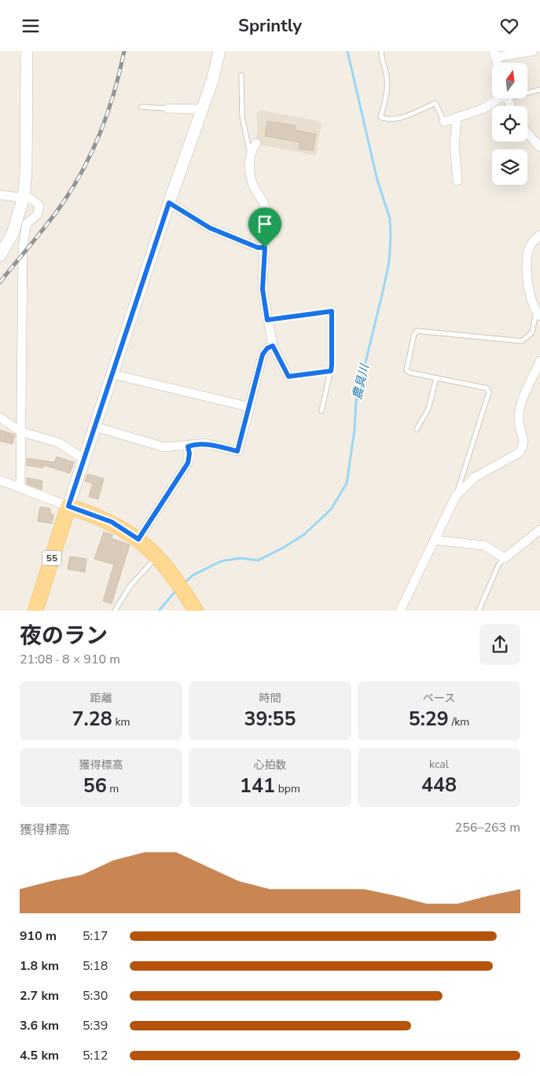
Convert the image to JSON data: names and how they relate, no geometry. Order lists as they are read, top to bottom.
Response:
{
  "streets": {
    "main road": ["55"]
  },
  "water": ["農具川"],
  "north": "top",
  "page": {
    "header": "Sprintly",
    "heading": ["夜のラン", "21:08 · 8 × 910 m"],
    "stats": [
      ["距離", "7.28 km"],
      ["時間", "39:55"],
      ["ペース", "5:29 /km"],
      ["獲得標高", "56 m"],
      ["心拍数", "141 bpm"],
      ["kcal", "448"]
    ],
    "chart": ["獲得標高", "256–263 m"],
    "list": [
      {
        "name": "910 m",
        "note": "5:17"
      },
      {
        "name": "1.8 km",
        "note": "5:18"
      },
      {
        "name": "2.7 km",
        "note": "5:30"
      },
      {
        "name": "3.6 km",
        "note": "5:39"
      },
      {
        "name": "4.5 km",
        "note": "5:12"
      }
    ]
  }
}
